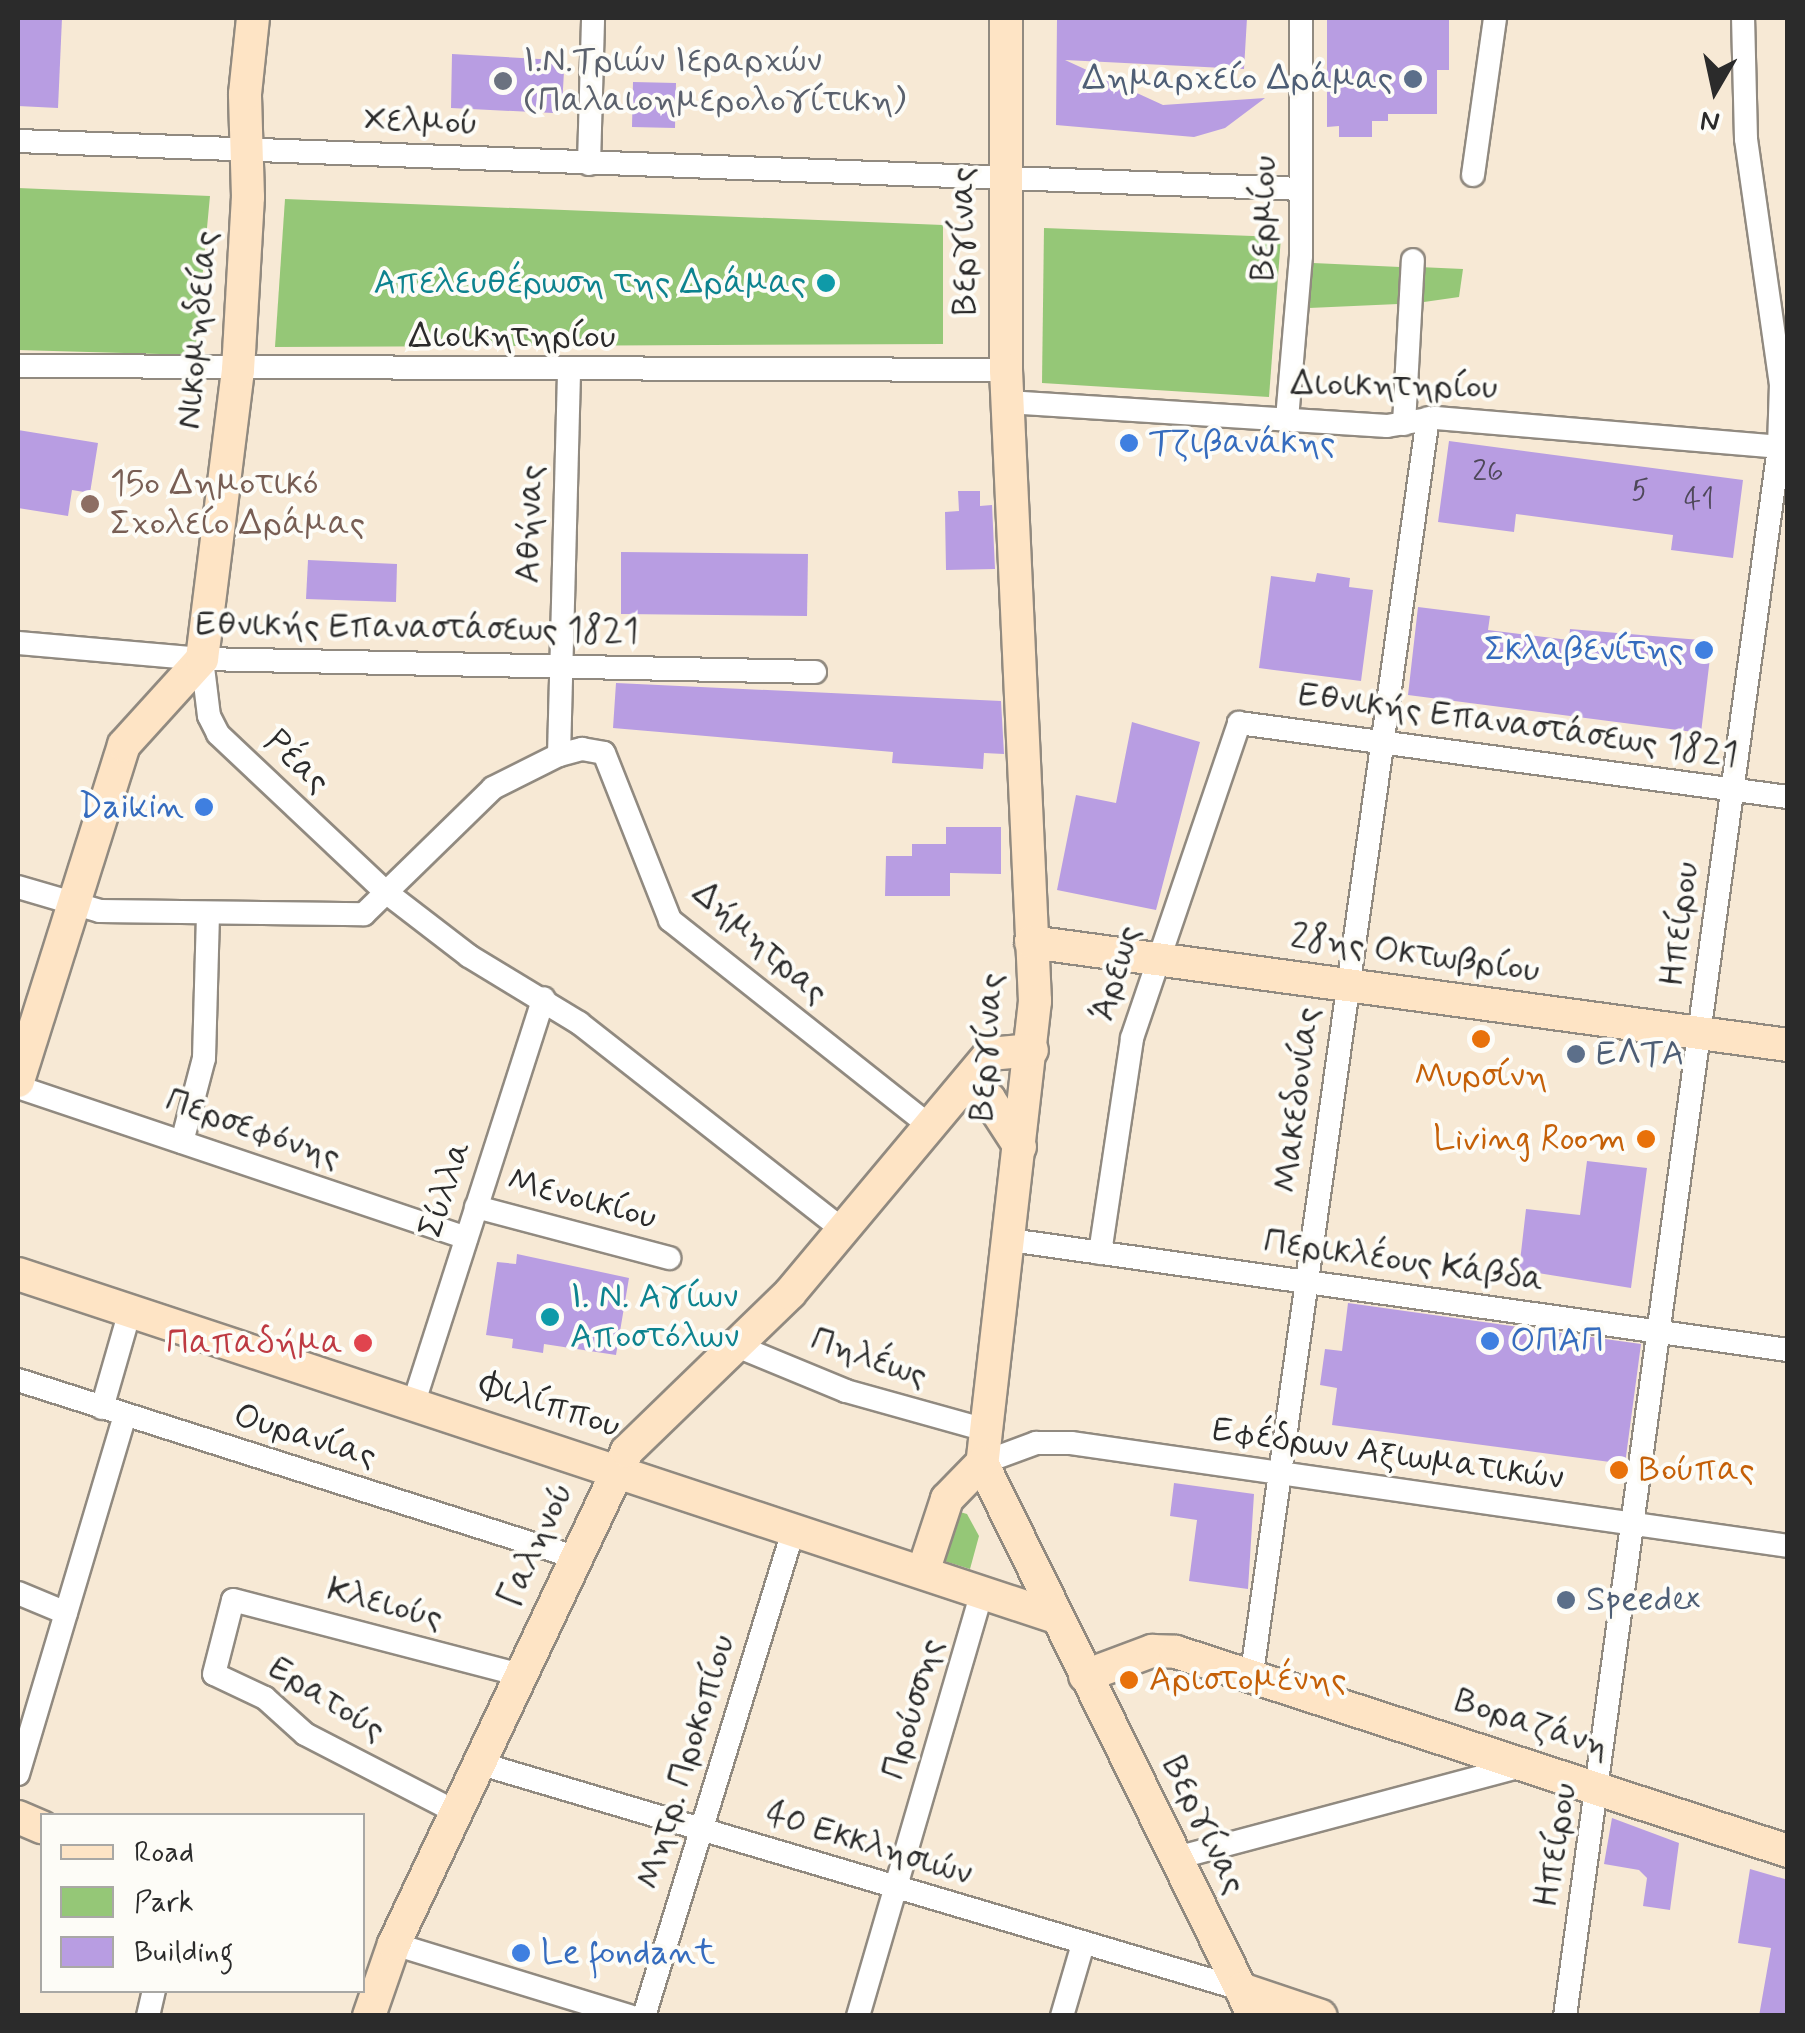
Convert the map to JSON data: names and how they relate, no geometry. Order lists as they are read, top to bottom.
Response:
{
  "streets": {
    "street": [
      "Χελμού",
      "Βερμίου",
      "Βεργίνας",
      "Νικομηδείας",
      "Διοικητηρίου",
      "Αθήνας",
      "Εθνικής Επαναστάσεως 1821",
      "Ρέας",
      "Ηπείρου",
      "Δήμητρας",
      "28ης Οκτωβρίου",
      "Άρεως",
      "Μακεδονίας",
      "Περσεφόνης",
      "Σύλλα",
      "Μενοικίου",
      "Περικλέους Κάβδα",
      "Πηλέως",
      "Φιλίππου",
      "Ουρανίας",
      "Εφέδρων Αξιωματικών",
      "Γαληνού",
      "Κλειούς",
      "Ερατούς",
      "Προύσσης",
      "Βοραζάνη",
      "Μητρ. Προκοπίου",
      "40 Εκκλησιών"
    ]
  },
  "crossings": [
    ["Χελμού", "Βερμίου"],
    ["Χελμού", "Βεργίνας"],
    ["Χελμού", "Νικομηδείας"],
    ["Βερμίου", "Διοικητηρίου"],
    ["Βεργίνας", "Διοικητηρίου"],
    ["Βεργίνας", "28ης Οκτωβρίου"],
    ["Βεργίνας", "Περικλέους Κάβδα"],
    ["Βεργίνας", "Πηλέως"],
    ["Βεργίνας", "Φιλίππου"],
    ["Βεργίνας", "Εφέδρων Αξιωματικών"],
    ["Βεργίνας", "Γαληνού"],
    ["Βεργίνας", "Βοραζάνη"],
    ["Βεργίνας", "40 Εκκλησιών"],
    ["Νικομηδείας", "Διοικητηρίου"],
    ["Νικομηδείας", "Εθνικής Επαναστάσεως 1821"],
    ["Νικομηδείας", "Ρέας"],
    ["Διοικητηρίου", "Αθήνας"],
    ["Διοικητηρίου", "Ηπείρου"],
    ["Διοικητηρίου", "Μακεδονίας"],
    ["Αθήνας", "Εθνικής Επαναστάσεως 1821"],
    ["Αθήνας", "Δήμητρας"],
    ["Εθνικής Επαναστάσεως 1821", "Ρέας"],
    ["Εθνικής Επαναστάσεως 1821", "Ηπείρου"],
    ["Εθνικής Επαναστάσεως 1821", "Άρεως"],
    ["Εθνικής Επαναστάσεως 1821", "Μακεδονίας"],
    ["Ηπείρου", "28ης Οκτωβρίου"],
    ["Ηπείρου", "Περικλέους Κάβδα"],
    ["Ηπείρου", "Εφέδρων Αξιωματικών"],
    ["Ηπείρου", "Βοραζάνη"],
    ["Δήμητρας", "Γαληνού"],
    ["28ης Οκτωβρίου", "Άρεως"],
    ["28ης Οκτωβρίου", "Μακεδονίας"],
    ["Άρεως", "Περικλέους Κάβδα"],
    ["Μακεδονίας", "Περικλέους Κάβδα"],
    ["Μακεδονίας", "Εφέδρων Αξιωματικών"],
    ["Μακεδονίας", "Βοραζάνη"],
    ["Περσεφόνης", "Σύλλα"],
    ["Σύλλα", "Μενοικίου"],
    ["Σύλλα", "Φιλίππου"],
    ["Πηλέως", "Γαληνού"],
    ["Φιλίππου", "Γαληνού"],
    ["Φιλίππου", "Προύσσης"],
    ["Φιλίππου", "Μητρ. Προκοπίου"],
    ["Ουρανίας", "Γαληνού"],
    ["Γαληνού", "Κλειούς"],
    ["Γαληνού", "Ερατούς"],
    ["Γαληνού", "40 Εκκλησιών"],
    ["Κλειούς", "Ερατούς"],
    ["Προύσσης", "40 Εκκλησιών"],
    ["Μητρ. Προκοπίου", "40 Εκκλησιών"]
  ],
  "places": [
    "Δημαρχείο Δράμας",
    "Ι.Ν.Τριών Ιεραρχών (Παλαιοημερολογίτικη)",
    "Απελευθέρωση της Δράμας",
    "Τζιβανάκης",
    "15ο Δημοτικό Σχολείο Δράμας",
    "Σκλαβενίτης",
    "Daikin",
    "Μυρσίνη",
    "ΕΛΤΑ",
    "Living Room",
    "Ι. Ν. Αγίων Αποστόλων",
    "ΟΠΑΠ",
    "Παπαδήμα",
    "Βούπας",
    "Speedex",
    "Αριστομένης",
    "Le fondant"
  ],
  "house_numbers": ["26", "5", "41"],
  "legend": ["Road", "Park", "Building"],
  "north": "bottom"
}
